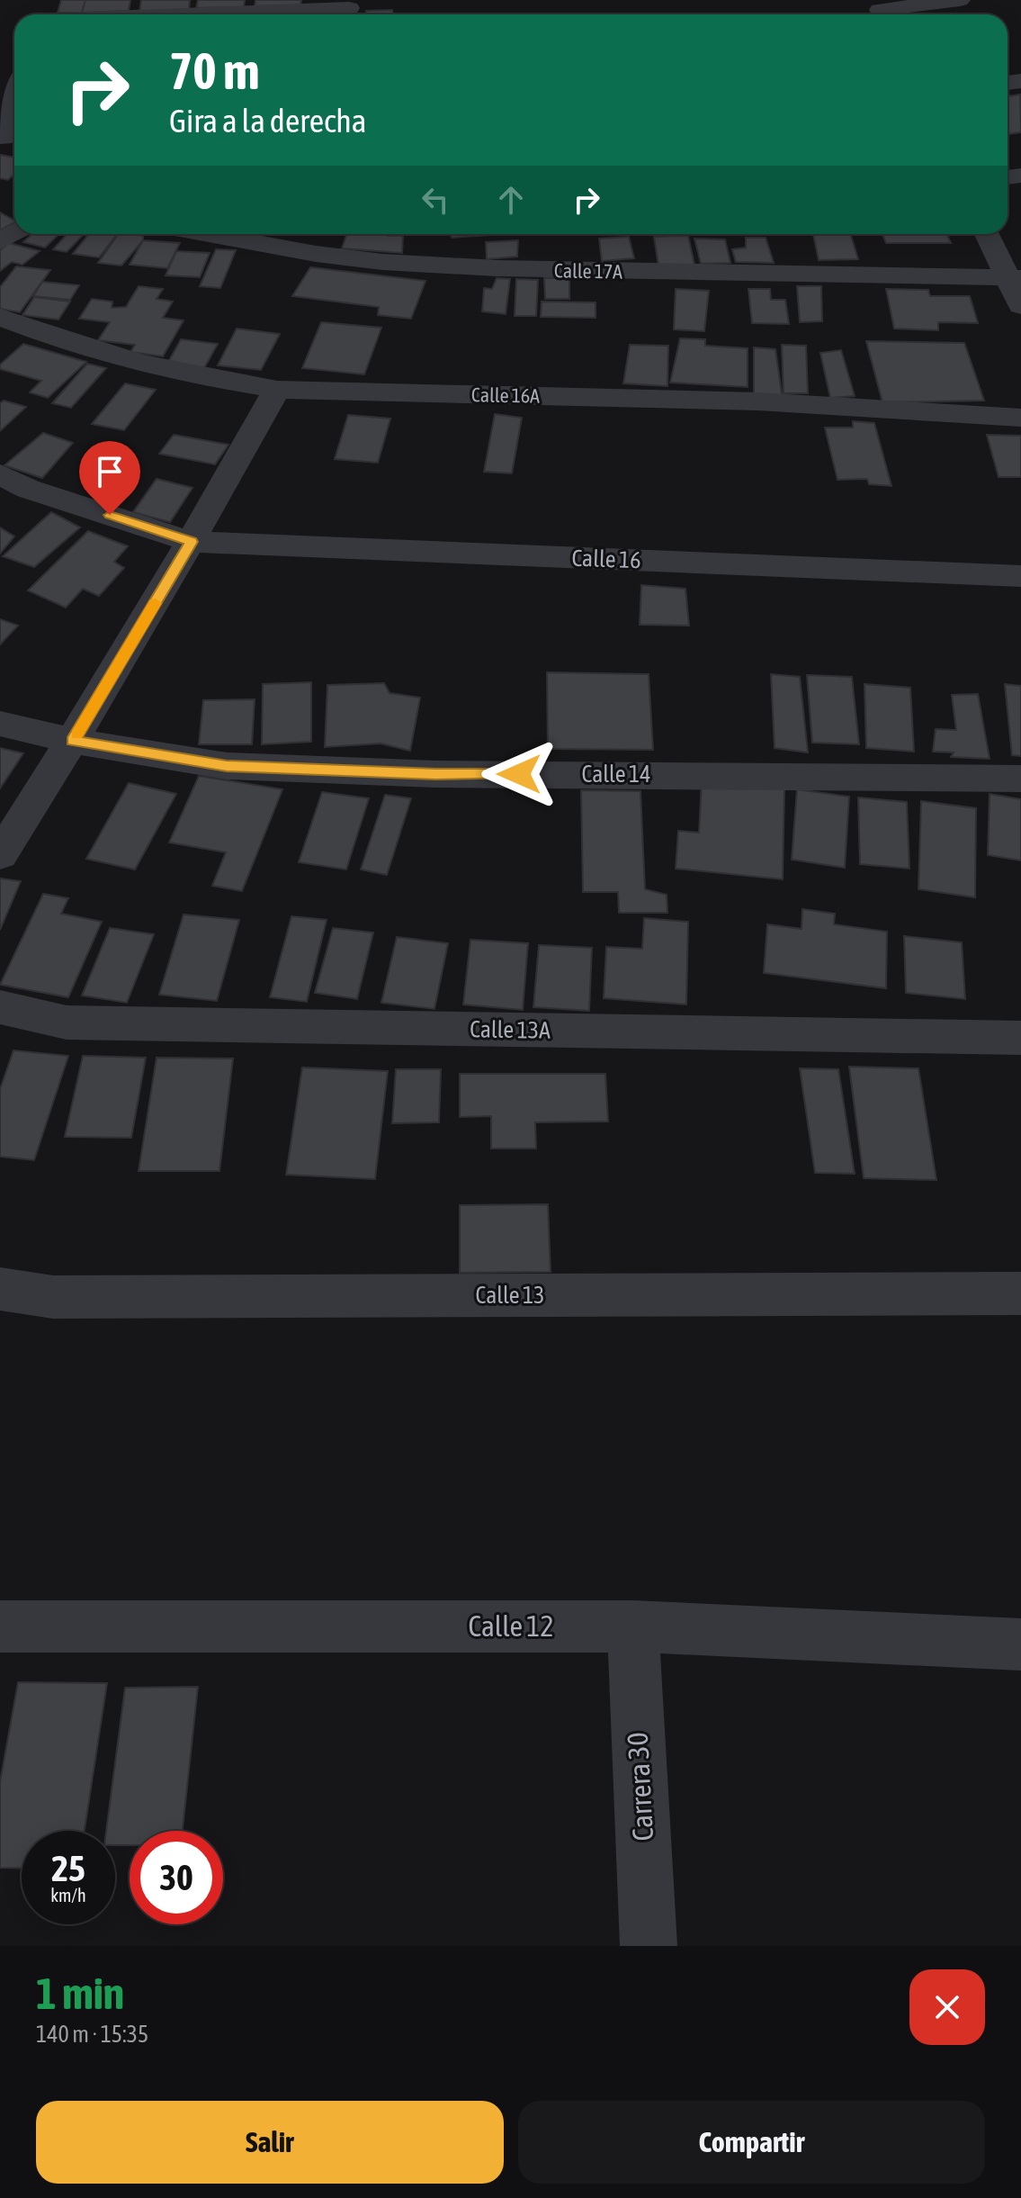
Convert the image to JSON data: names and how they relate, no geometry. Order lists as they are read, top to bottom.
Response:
{
  "streets": {
    "street": [
      "Calle 17A",
      "Calle 16A",
      "Calle 16",
      "Calle 14",
      "Calle 13A",
      "Calle 13",
      "Calle 12",
      "Carrera 30"
    ]
  },
  "crossings": [
    ["Calle 12", "Carrera 30"]
  ],
  "page": {
    "turn": ["70 m", "Gira a la derecha"],
    "speed": "25 km/h",
    "limit": "30",
    "heading": ["1 min", "140 m · 15:35"],
    "buttons": ["Salir", "Compartir"]
  }
}
